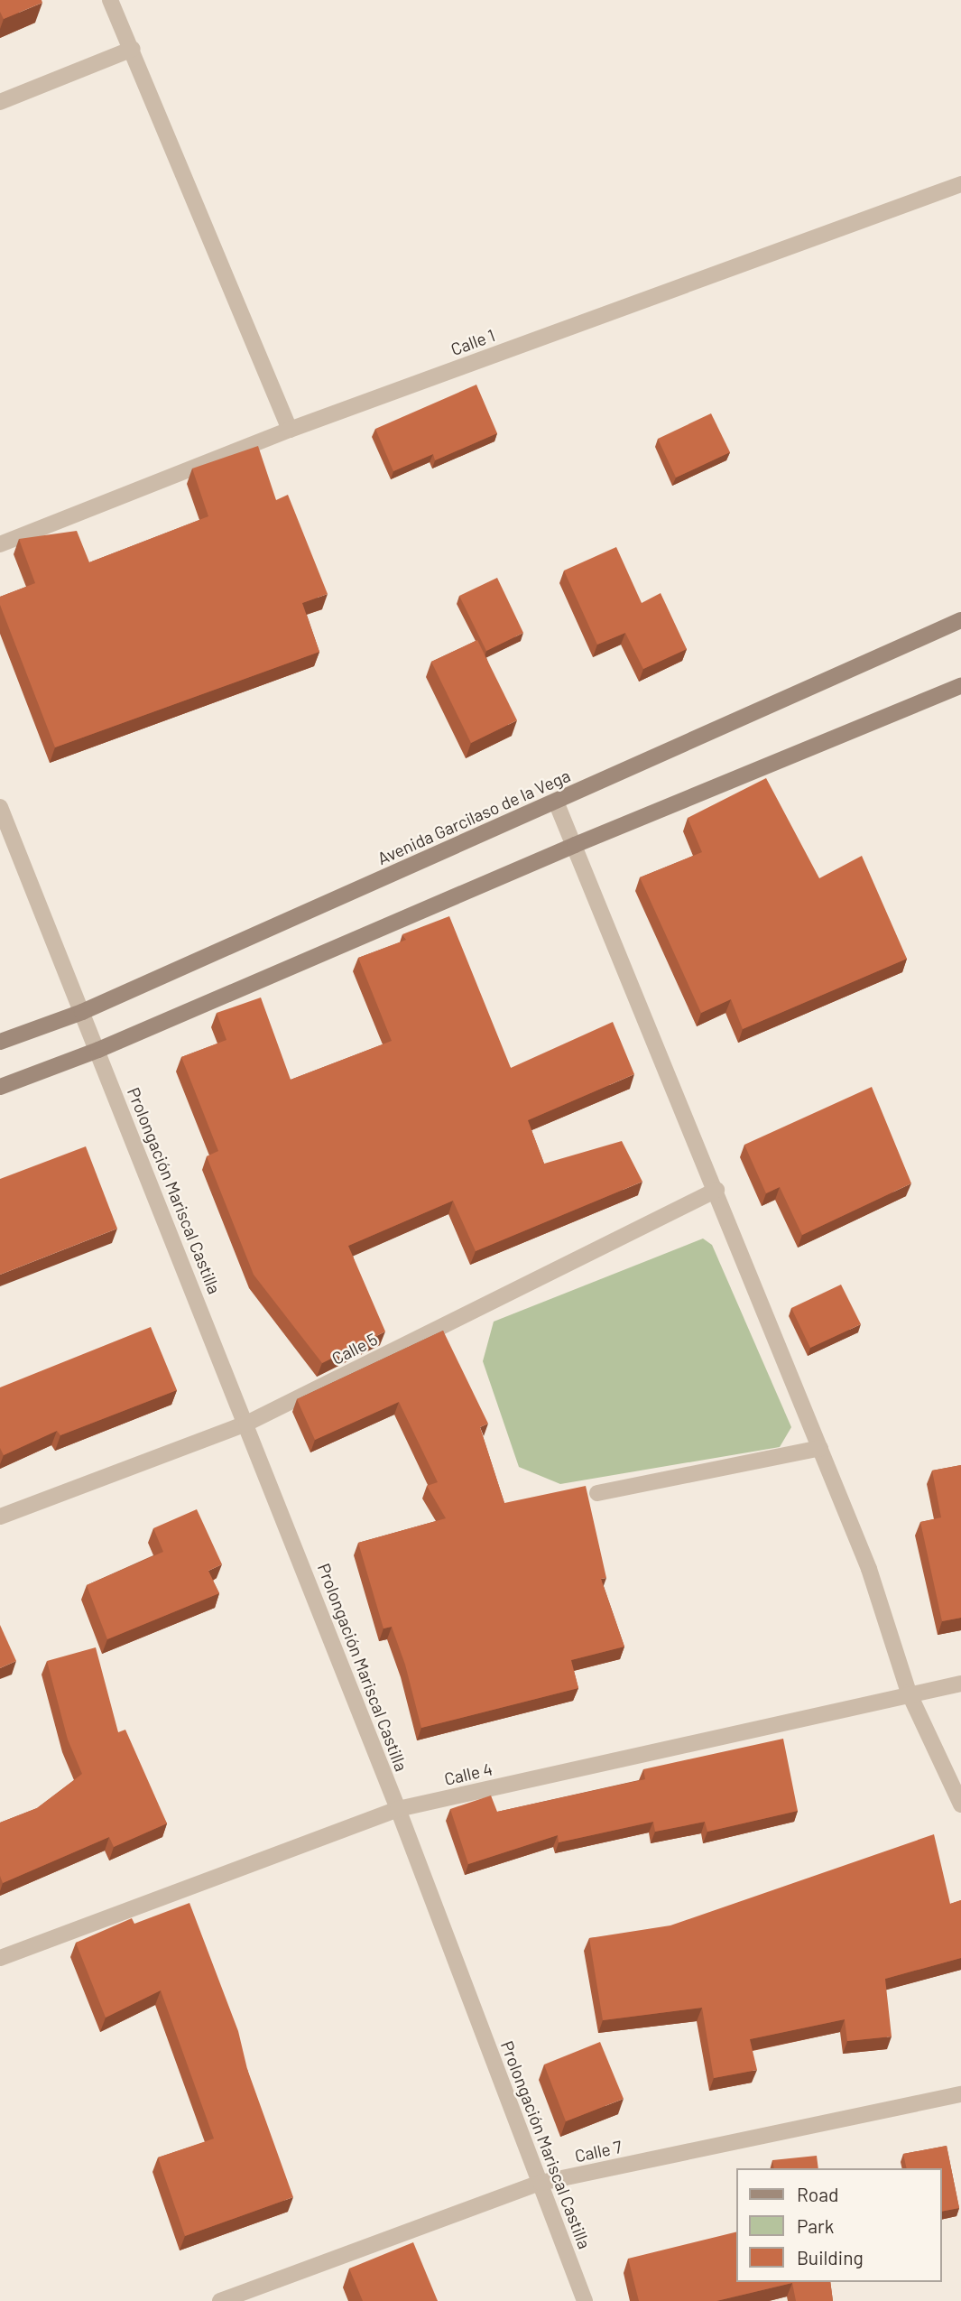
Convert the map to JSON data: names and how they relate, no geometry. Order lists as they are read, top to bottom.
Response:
{
  "streets": {
    "street": [
      "Calle 1",
      "Avenida Garcilaso de la Vega",
      "Prolongación Mariscal Castilla",
      "Calle 5",
      "Calle 4",
      "Calle 7"
    ]
  },
  "crossings": [
    ["Avenida Garcilaso de la Vega", "Prolongación Mariscal Castilla"],
    ["Prolongación Mariscal Castilla", "Calle 5"],
    ["Prolongación Mariscal Castilla", "Calle 4"],
    ["Prolongación Mariscal Castilla", "Calle 7"]
  ],
  "legend": ["Road", "Park", "Building"]
}
